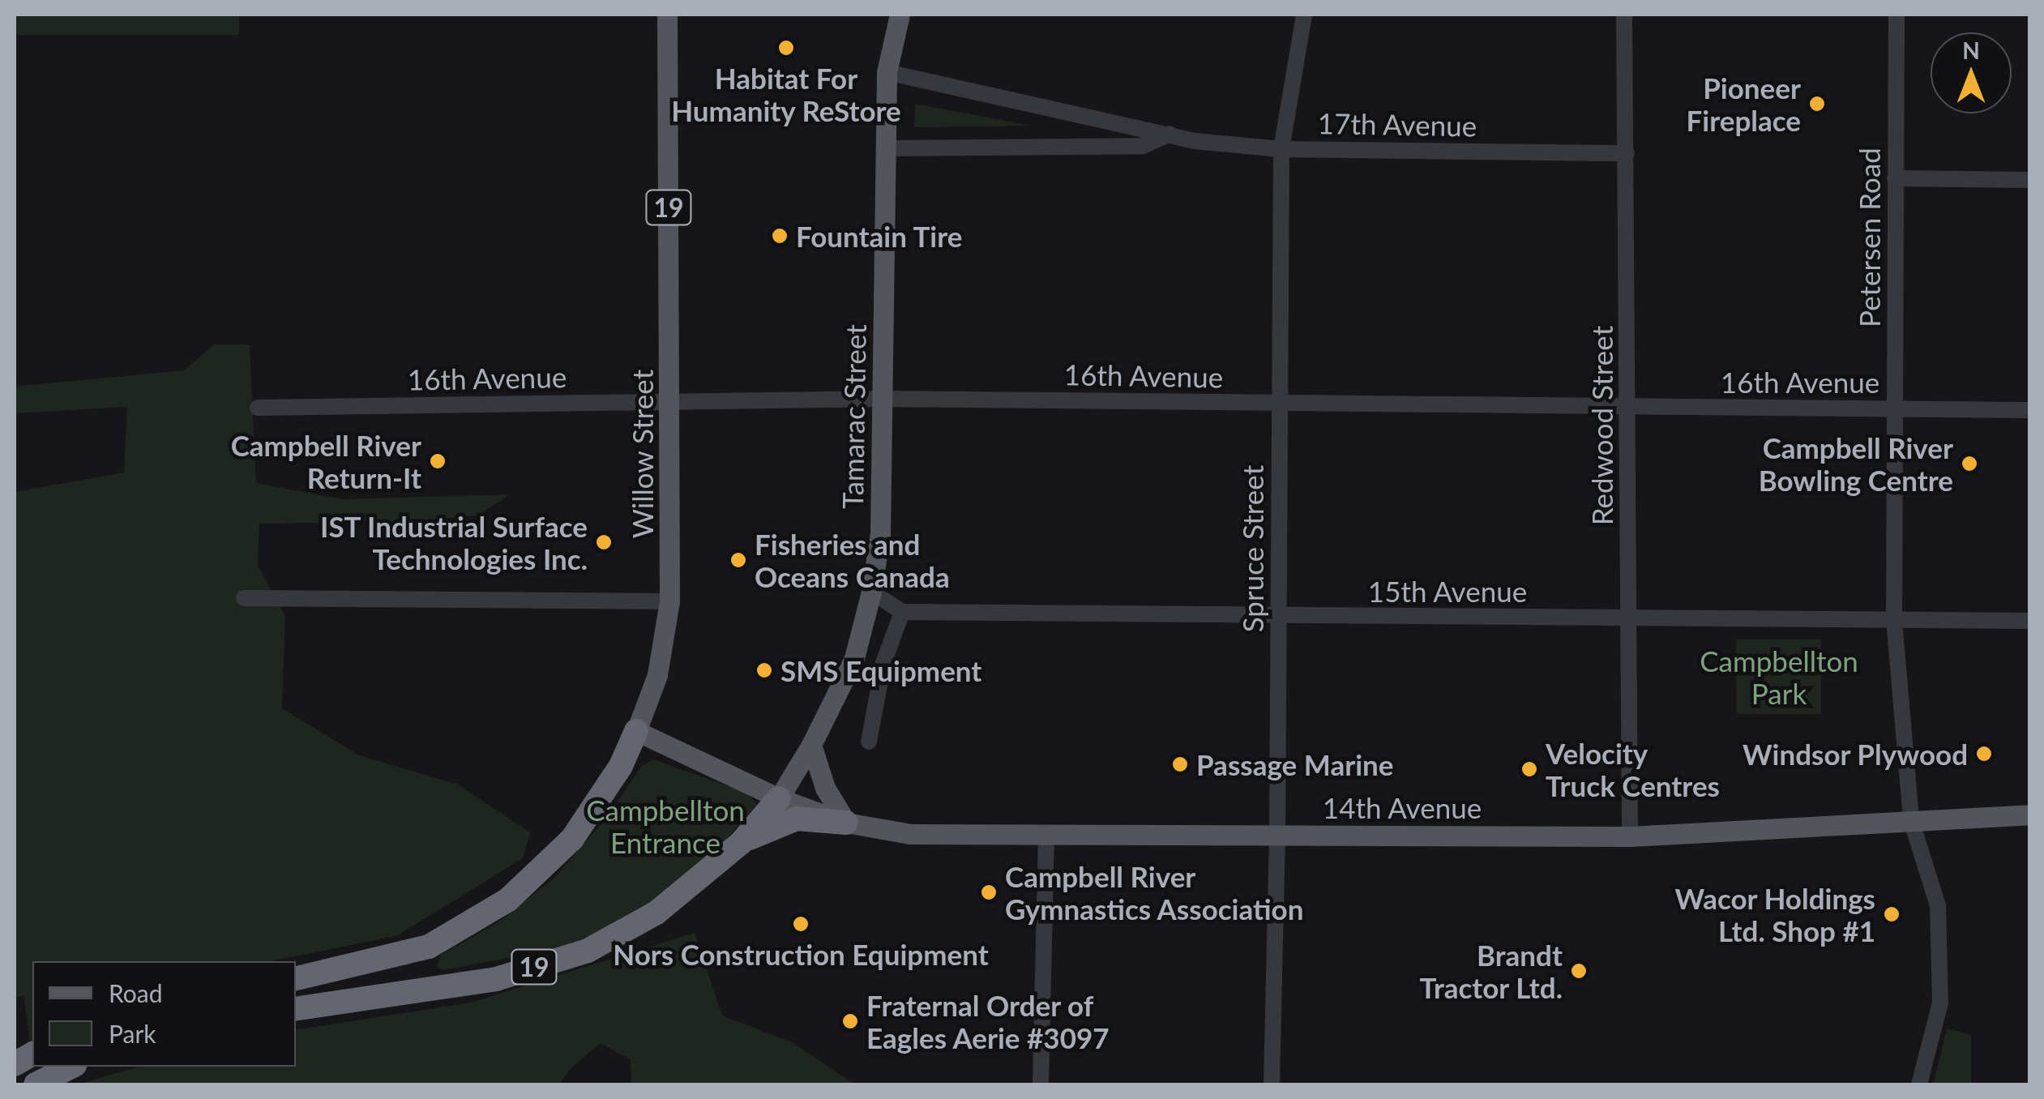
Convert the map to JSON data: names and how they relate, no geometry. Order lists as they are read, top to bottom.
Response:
{
  "streets": {
    "highway": ["19"],
    "main road": ["Tamarac Street", "Willow Street", "14th Avenue"],
    "street": [
      "17th Avenue",
      "Petersen Road",
      "16th Avenue",
      "Redwood Street",
      "Spruce Street",
      "15th Avenue"
    ]
  },
  "crossings": [
    ["17th Avenue", "Tamarac Street"],
    ["17th Avenue", "Redwood Street"],
    ["17th Avenue", "Spruce Street"],
    ["19", "Tamarac Street"],
    ["19", "Willow Street"],
    ["19", "14th Avenue"],
    ["Petersen Road", "16th Avenue"],
    ["Petersen Road", "15th Avenue"],
    ["Petersen Road", "14th Avenue"],
    ["16th Avenue", "Tamarac Street"],
    ["16th Avenue", "Redwood Street"],
    ["16th Avenue", "Willow Street"],
    ["16th Avenue", "Spruce Street"],
    ["Tamarac Street", "14th Avenue"],
    ["Redwood Street", "15th Avenue"],
    ["Redwood Street", "14th Avenue"],
    ["Spruce Street", "15th Avenue"],
    ["Spruce Street", "14th Avenue"]
  ],
  "parks": ["Campbellton Park", "Campbellton Entrance"],
  "places": [
    "Habitat For Humanity ReStore",
    "Pioneer Fireplace",
    "Fountain Tire",
    "Campbell River Return-It",
    "Campbell River Bowling Centre",
    "IST Industrial Surface Technologies Inc.",
    "Fisheries and Oceans Canada",
    "SMS Equipment",
    "Windsor Plywood",
    "Passage Marine",
    "Velocity Truck Centres",
    "Campbell River Gymnastics Association",
    "Wacor Holdings Ltd. Shop #1",
    "Nors Construction Equipment",
    "Brandt Tractor Ltd.",
    "Fraternal Order of Eagles Aerie #3097"
  ],
  "legend": ["Road", "Park"],
  "north": "top"
}
